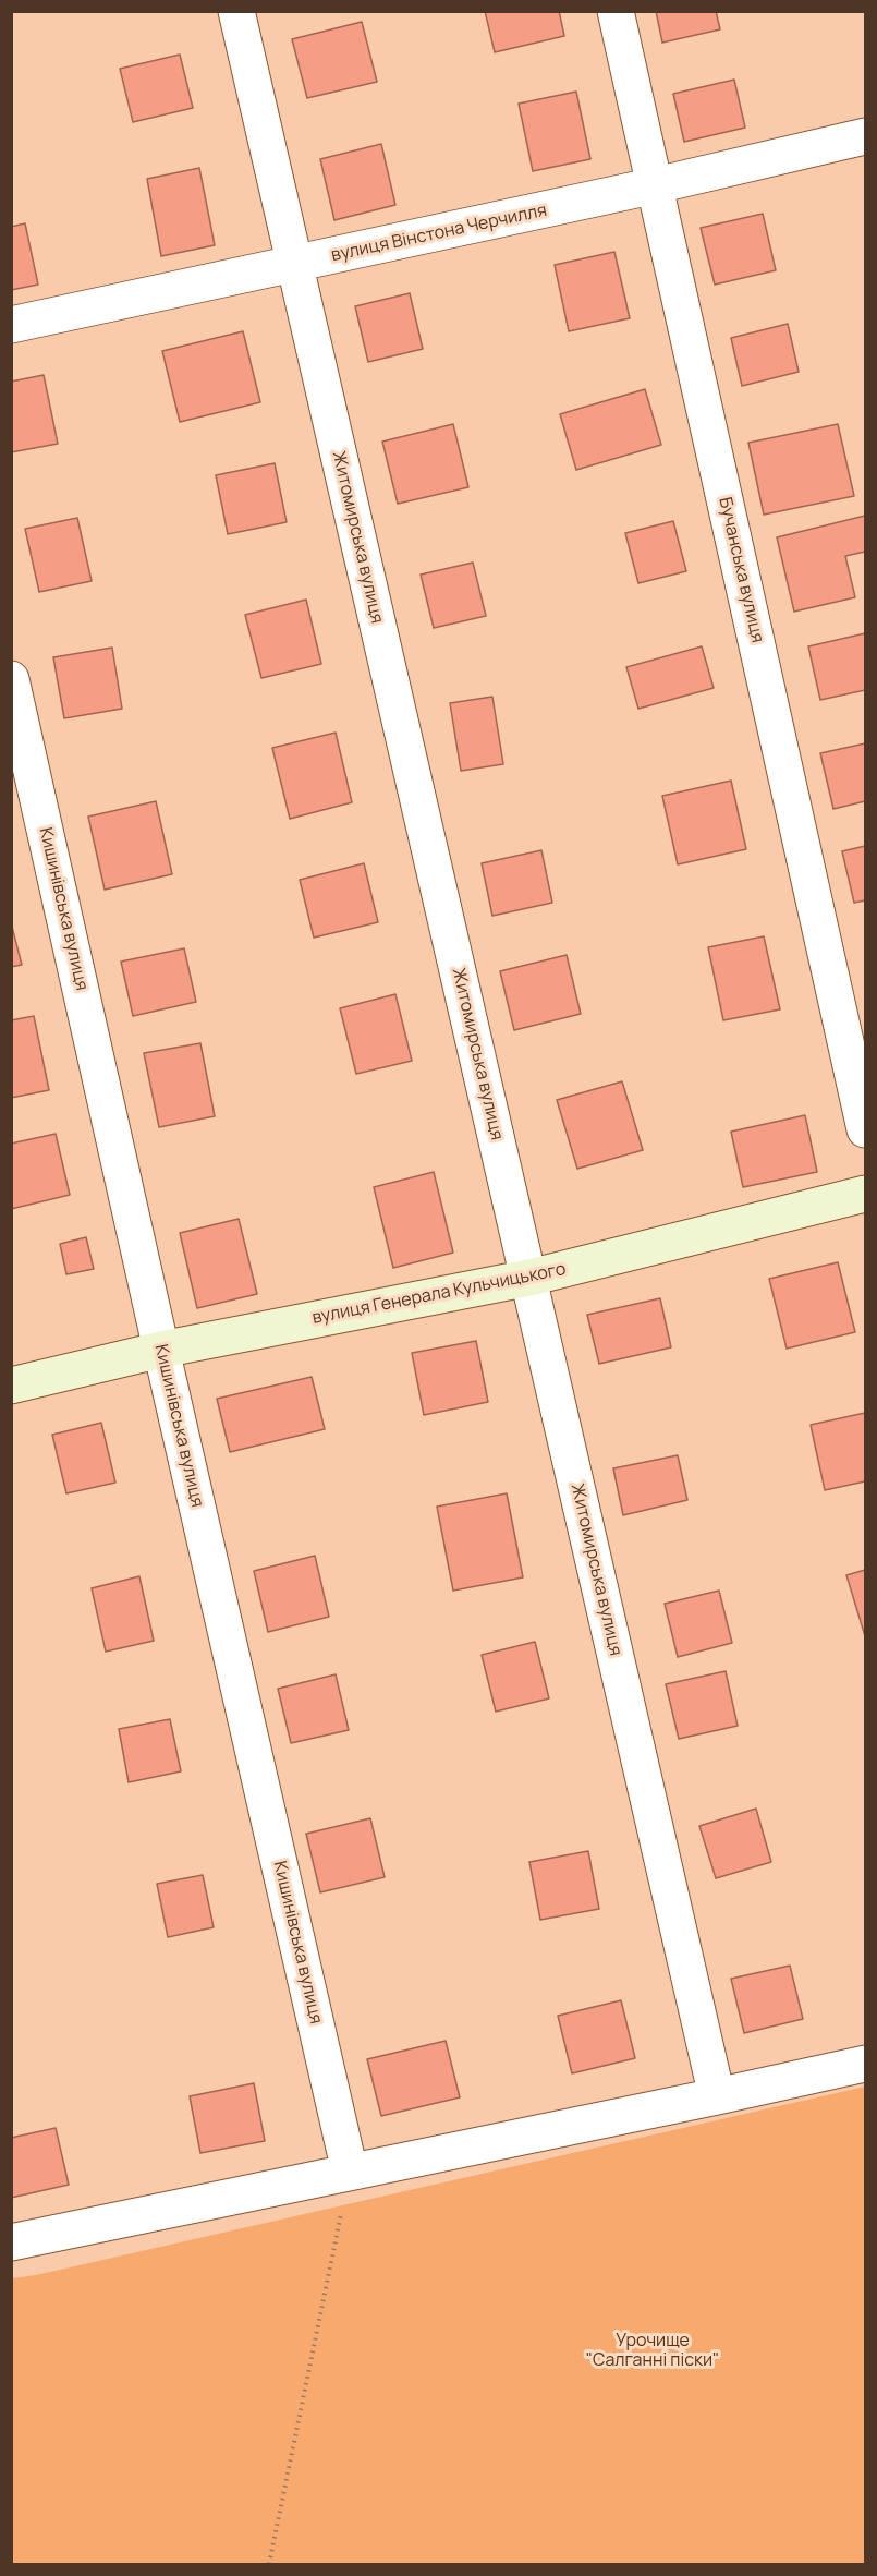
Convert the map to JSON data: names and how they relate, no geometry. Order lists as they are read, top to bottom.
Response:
{
  "streets": {
    "street": [
      "вулиця Вінстона Черчилля",
      "Житомирська вулиця",
      "Бучанська вулиця",
      "Кишинівська вулиця",
      "вулиця Генерала Кульчицького"
    ]
  },
  "crossings": [
    ["вулиця Вінстона Черчилля", "Житомирська вулиця"],
    ["вулиця Вінстона Черчилля", "Бучанська вулиця"],
    ["Житомирська вулиця", "вулиця Генерала Кульчицького"],
    ["Кишинівська вулиця", "вулиця Генерала Кульчицького"]
  ],
  "parks": ["Урочище \"Салганні піски\""]
}
